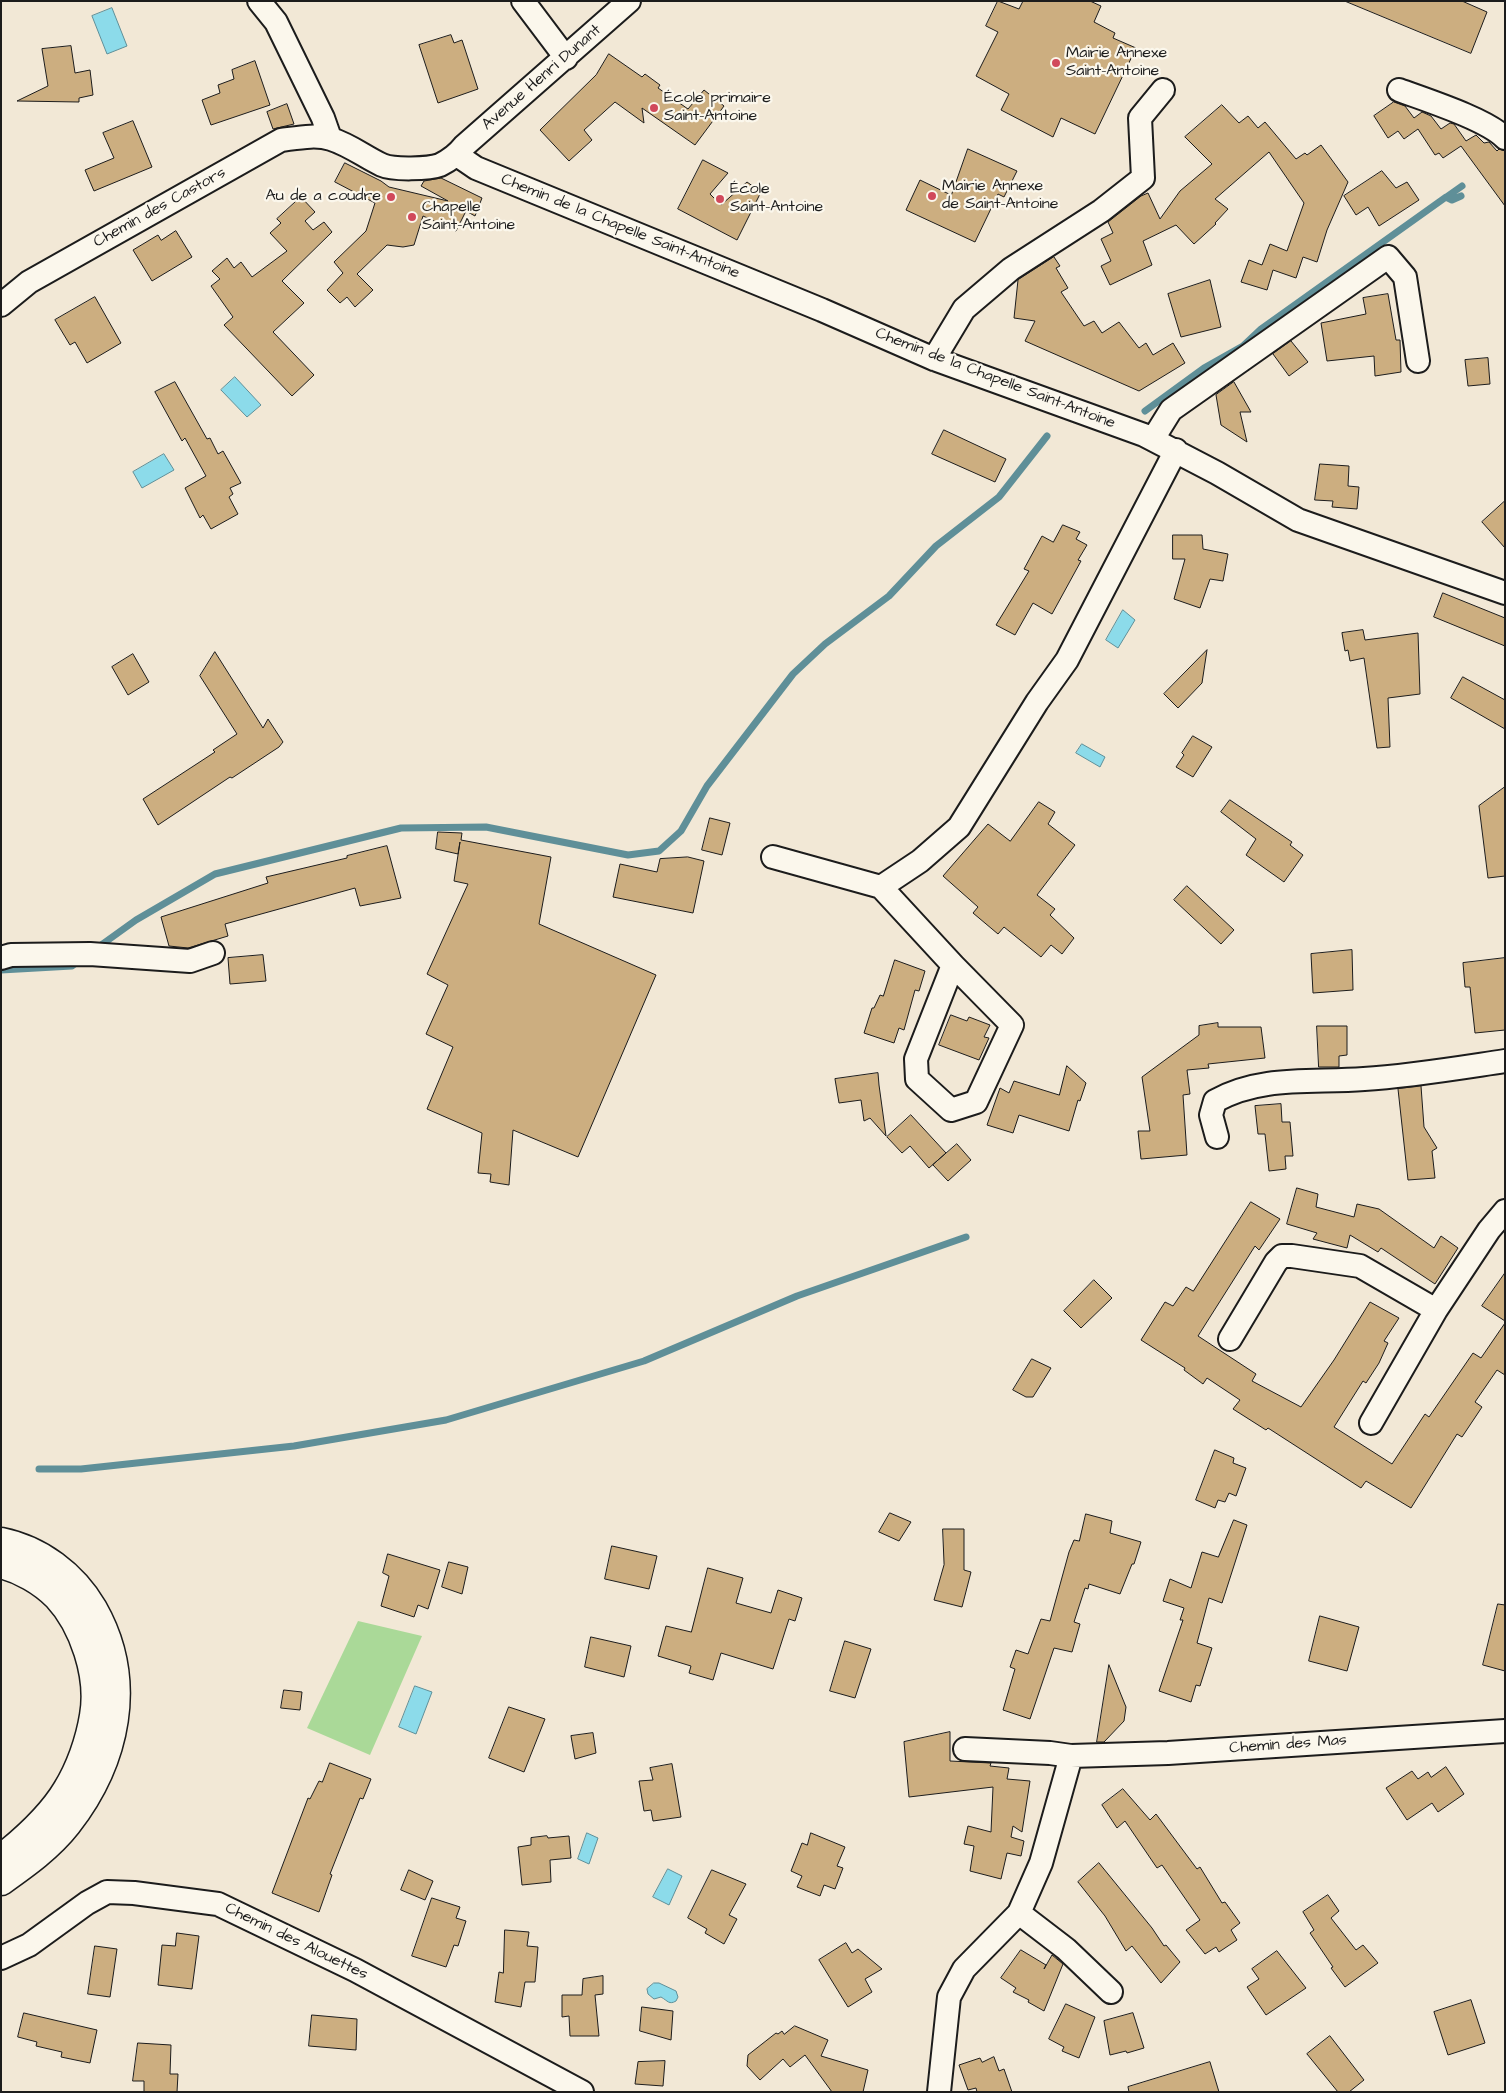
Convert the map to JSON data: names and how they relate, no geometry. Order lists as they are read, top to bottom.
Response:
{
  "streets": {
    "street": [
      "Avenue Henri Dunant",
      "Chemin des Castors",
      "Chemin de la Chapelle Saint-Antoine",
      "Chemin des Mas",
      "Chemin des Alouettes"
    ]
  },
  "crossings": [
    ["Avenue Henri Dunant", "Chemin des Castors"],
    ["Avenue Henri Dunant", "Chemin de la Chapelle Saint-Antoine"]
  ],
  "places": [
    "Mairie Annexe Saint-Antoine",
    "École primaire Saint-Antoine",
    "Mairie Annexe de Saint-Antoine",
    "Au de a coudre",
    "École Saint-Antoine",
    "Chapelle Saint-Antoine"
  ]
}
